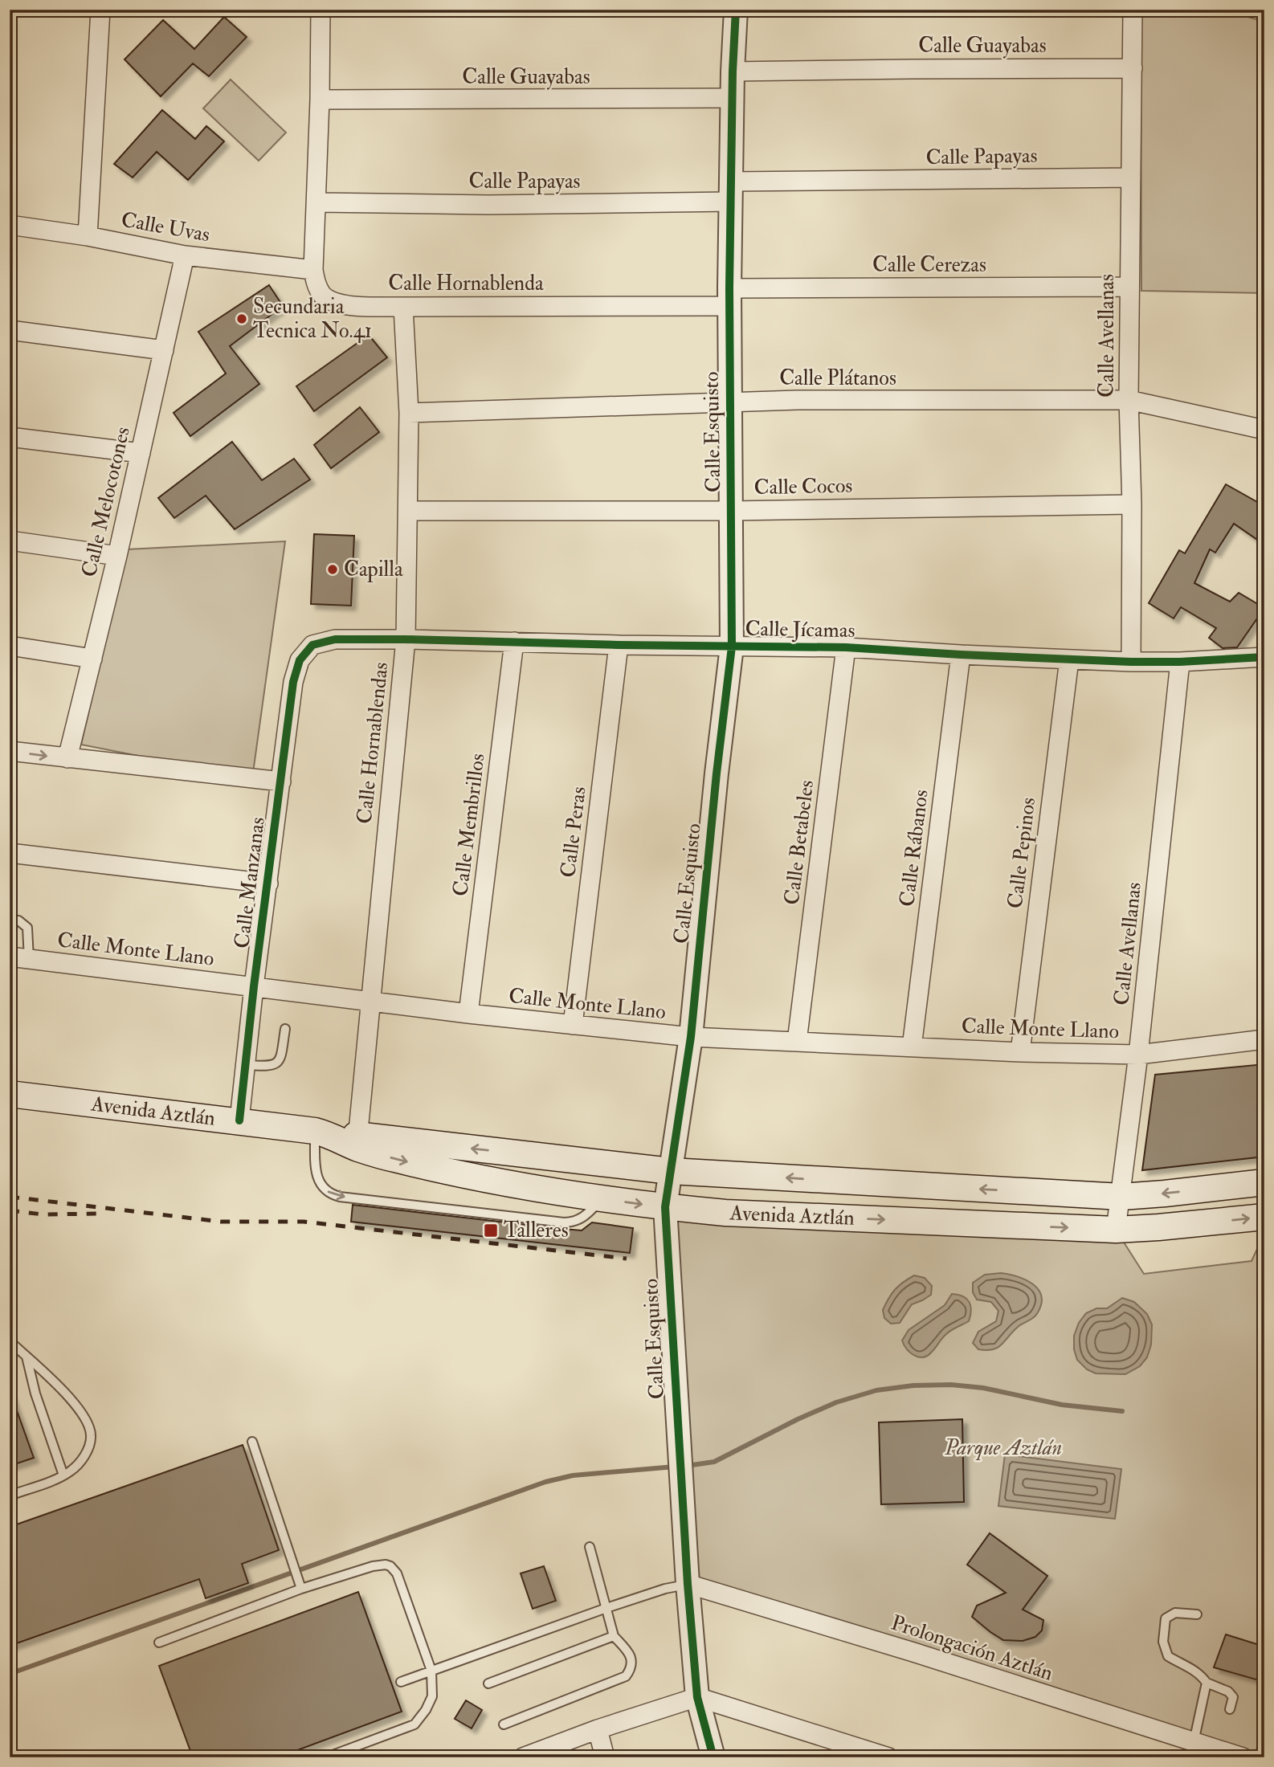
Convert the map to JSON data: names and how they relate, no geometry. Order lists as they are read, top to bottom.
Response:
{
  "streets": {
    "main road": ["Avenida Aztlán"],
    "street": [
      "Calle Guayabas",
      "Calle Papayas",
      "Calle Uvas",
      "Calle Cerezas",
      "Calle Hornablenda",
      "Calle Avellanas",
      "Calle Plátanos",
      "Calle Esquisto",
      "Calle Cocos",
      "Calle Melocotones",
      "Calle Jícamas",
      "Calle Hornablendas",
      "Calle Membrillos",
      "Calle Peras",
      "Calle Betabeles",
      "Calle Rábanos",
      "Calle Pepinos",
      "Calle Manzanas",
      "Calle Monte Llano",
      "Prolongación Aztlán"
    ]
  },
  "crossings": [
    ["Calle Guayabas", "Calle Hornablenda"],
    ["Calle Guayabas", "Calle Avellanas"],
    ["Calle Guayabas", "Calle Esquisto"],
    ["Calle Papayas", "Calle Hornablenda"],
    ["Calle Papayas", "Calle Avellanas"],
    ["Calle Papayas", "Calle Esquisto"],
    ["Calle Uvas", "Calle Hornablenda"],
    ["Calle Uvas", "Calle Melocotones"],
    ["Calle Cerezas", "Calle Hornablenda"],
    ["Calle Cerezas", "Calle Avellanas"],
    ["Calle Cerezas", "Calle Esquisto"],
    ["Calle Hornablenda", "Calle Esquisto"],
    ["Calle Hornablenda", "Calle Hornablendas"],
    ["Calle Avellanas", "Calle Plátanos"],
    ["Calle Avellanas", "Calle Cocos"],
    ["Calle Avellanas", "Calle Jícamas"],
    ["Calle Avellanas", "Calle Monte Llano"],
    ["Calle Avellanas", "Avenida Aztlán"],
    ["Calle Plátanos", "Calle Esquisto"],
    ["Calle Plátanos", "Calle Hornablendas"],
    ["Calle Esquisto", "Calle Cocos"],
    ["Calle Esquisto", "Calle Jícamas"],
    ["Calle Esquisto", "Calle Monte Llano"],
    ["Calle Esquisto", "Avenida Aztlán"],
    ["Calle Esquisto", "Prolongación Aztlán"],
    ["Calle Cocos", "Calle Hornablendas"],
    ["Calle Jícamas", "Calle Hornablendas"],
    ["Calle Jícamas", "Calle Membrillos"],
    ["Calle Jícamas", "Calle Peras"],
    ["Calle Jícamas", "Calle Betabeles"],
    ["Calle Jícamas", "Calle Rábanos"],
    ["Calle Jícamas", "Calle Pepinos"],
    ["Calle Jícamas", "Calle Manzanas"],
    ["Calle Hornablendas", "Calle Monte Llano"],
    ["Calle Hornablendas", "Avenida Aztlán"],
    ["Calle Membrillos", "Calle Monte Llano"],
    ["Calle Peras", "Calle Monte Llano"],
    ["Calle Betabeles", "Calle Monte Llano"],
    ["Calle Rábanos", "Calle Monte Llano"],
    ["Calle Pepinos", "Calle Monte Llano"],
    ["Calle Manzanas", "Calle Monte Llano"],
    ["Calle Manzanas", "Avenida Aztlán"]
  ],
  "parks": ["Parque Aztlán"],
  "places": {
    "other": ["Secundaria Tecnica No.41", "Capilla"],
    "transit": ["Talleres"]
  }
}
